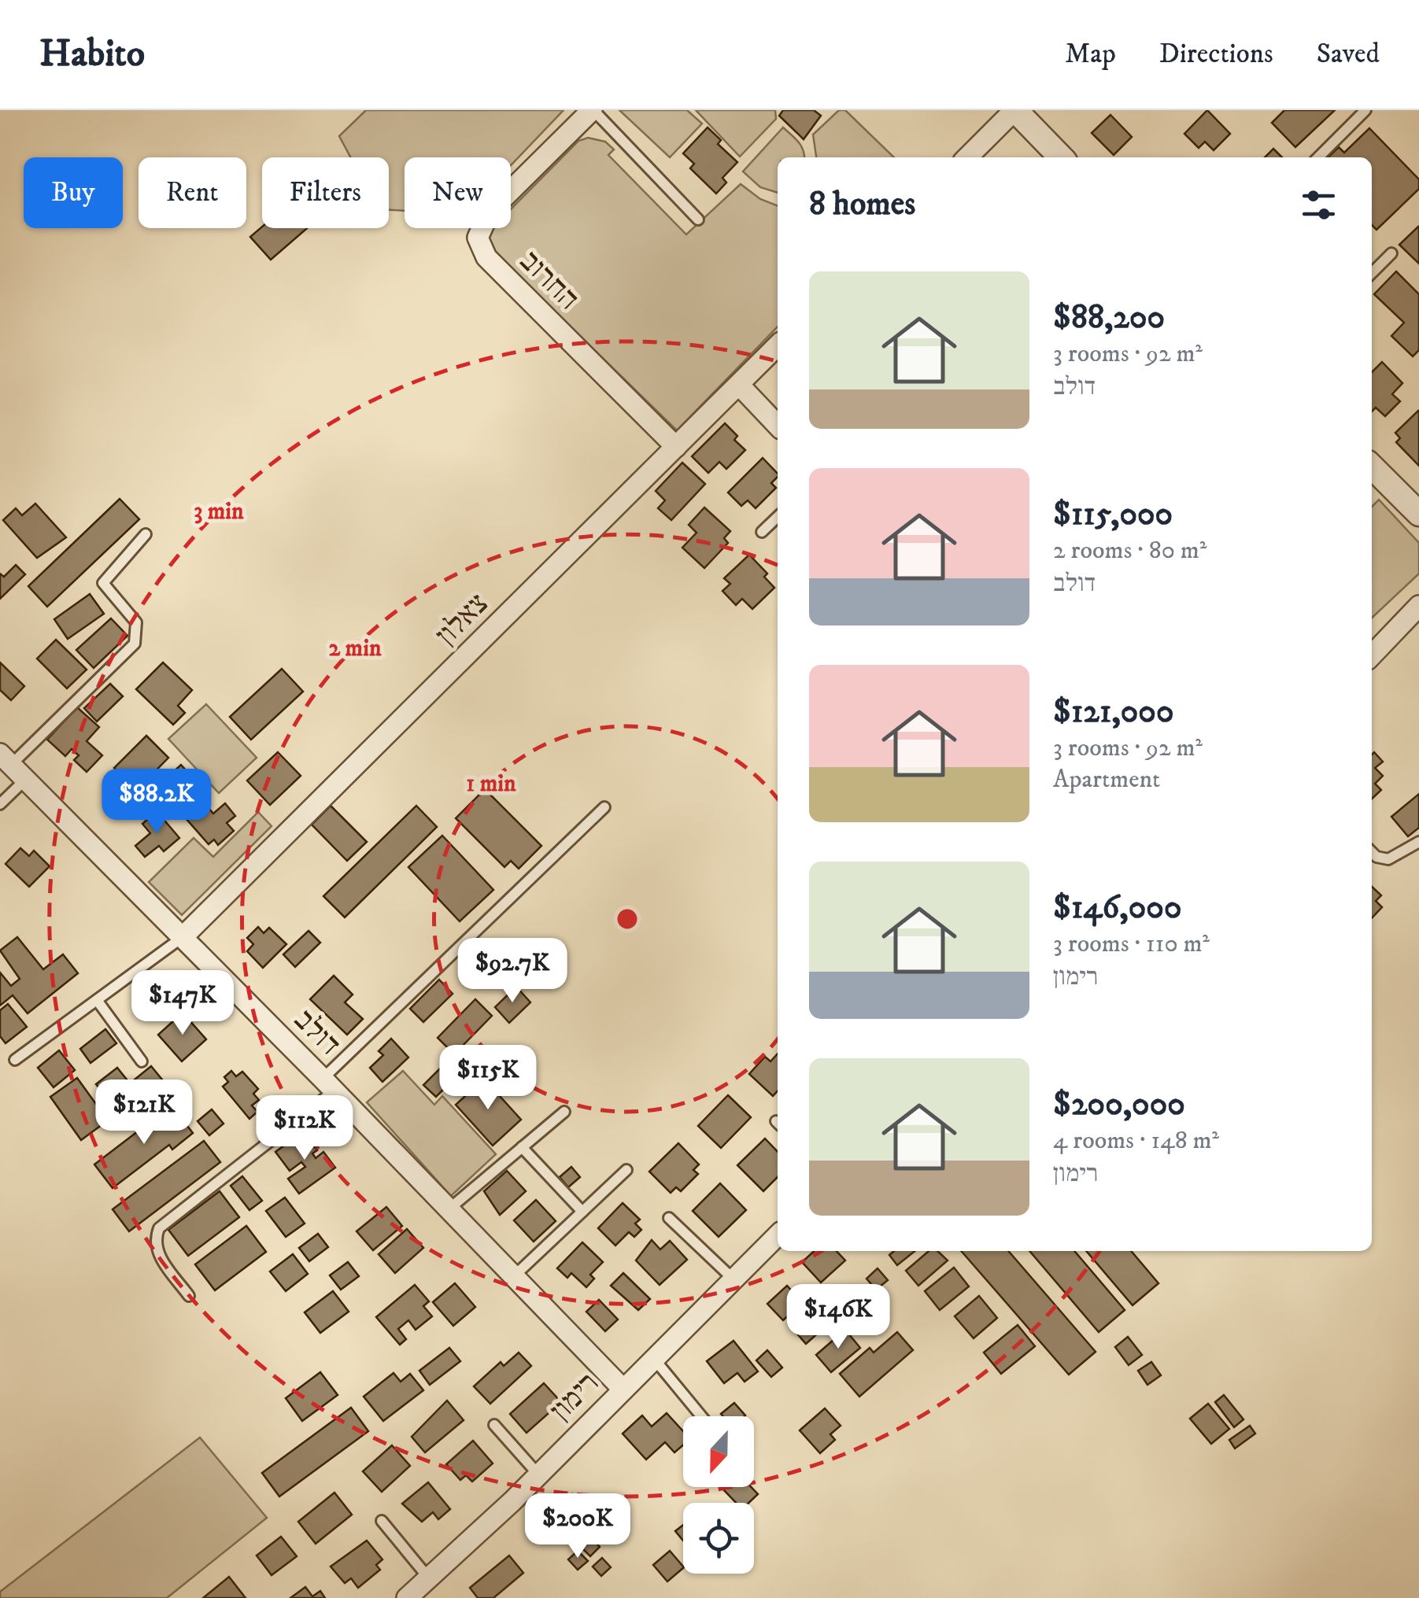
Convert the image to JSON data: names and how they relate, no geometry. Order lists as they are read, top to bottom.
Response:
{
  "streets": {
    "street": [
      "החרוב",
      "צאלון",
      "דולב",
      "רימון"
    ]
  },
  "crossings": [
    ["החרוב", "צאלון"],
    ["צאלון", "דולב"],
    ["דולב", "רימון"]
  ],
  "north": "bottom",
  "page": {
    "header": "Habito",
    "nav": ["Map", "Directions", "Saved"],
    "chip": [
      "Buy",
      "Rent",
      "Filters",
      "New"
    ],
    "heading": "8 homes",
    "list": [
      {
        "name": "$88,200",
        "note": "3 rooms · 92 m² · דולב"
      },
      {
        "name": "$115,000",
        "note": "2 rooms · 80 m² · דולב"
      },
      {
        "name": "$121,000",
        "note": "3 rooms · 92 m² · Apartment"
      },
      {
        "name": "$146,000",
        "note": "3 rooms · 110 m² · רימון"
      },
      {
        "name": "$200,000",
        "note": "4 rooms · 148 m² · רימון"
      }
    ],
    "price": [
      "$88.2K",
      "$92.7K",
      "$147K",
      "$115K",
      "$121K",
      "$112K",
      "$146K",
      "$200K"
    ]
  },
  "rings": ["3 min", "2 min", "1 min"]
}
